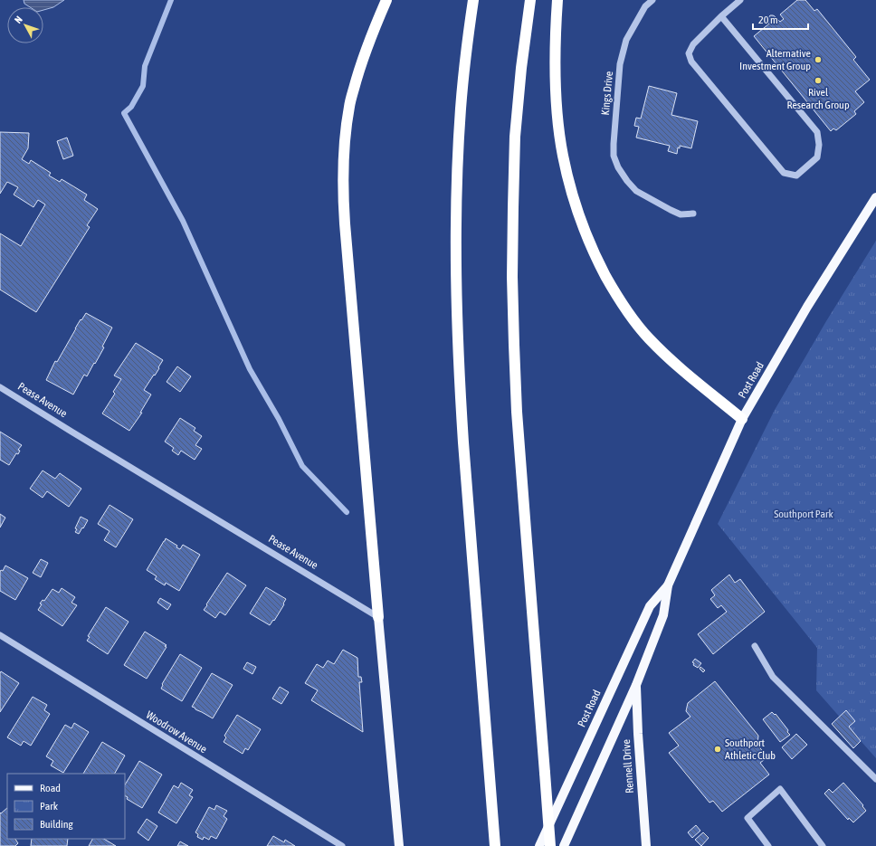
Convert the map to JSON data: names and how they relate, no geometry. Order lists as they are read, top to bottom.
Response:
{
  "streets": {
    "main road": ["Post Road", "Rennell Drive"],
    "street": ["Kings Drive", "Pease Avenue", "Woodrow Avenue"]
  },
  "crossings": [
    ["Post Road", "Rennell Drive"]
  ],
  "parks": ["Southport Park"],
  "places": ["Alternative Investment Group", "Rivel Research Group", "Southport Athletic Club"],
  "legend": ["Road", "Park", "Building"],
  "scale_bar": "20 m",
  "north": "top left"
}
